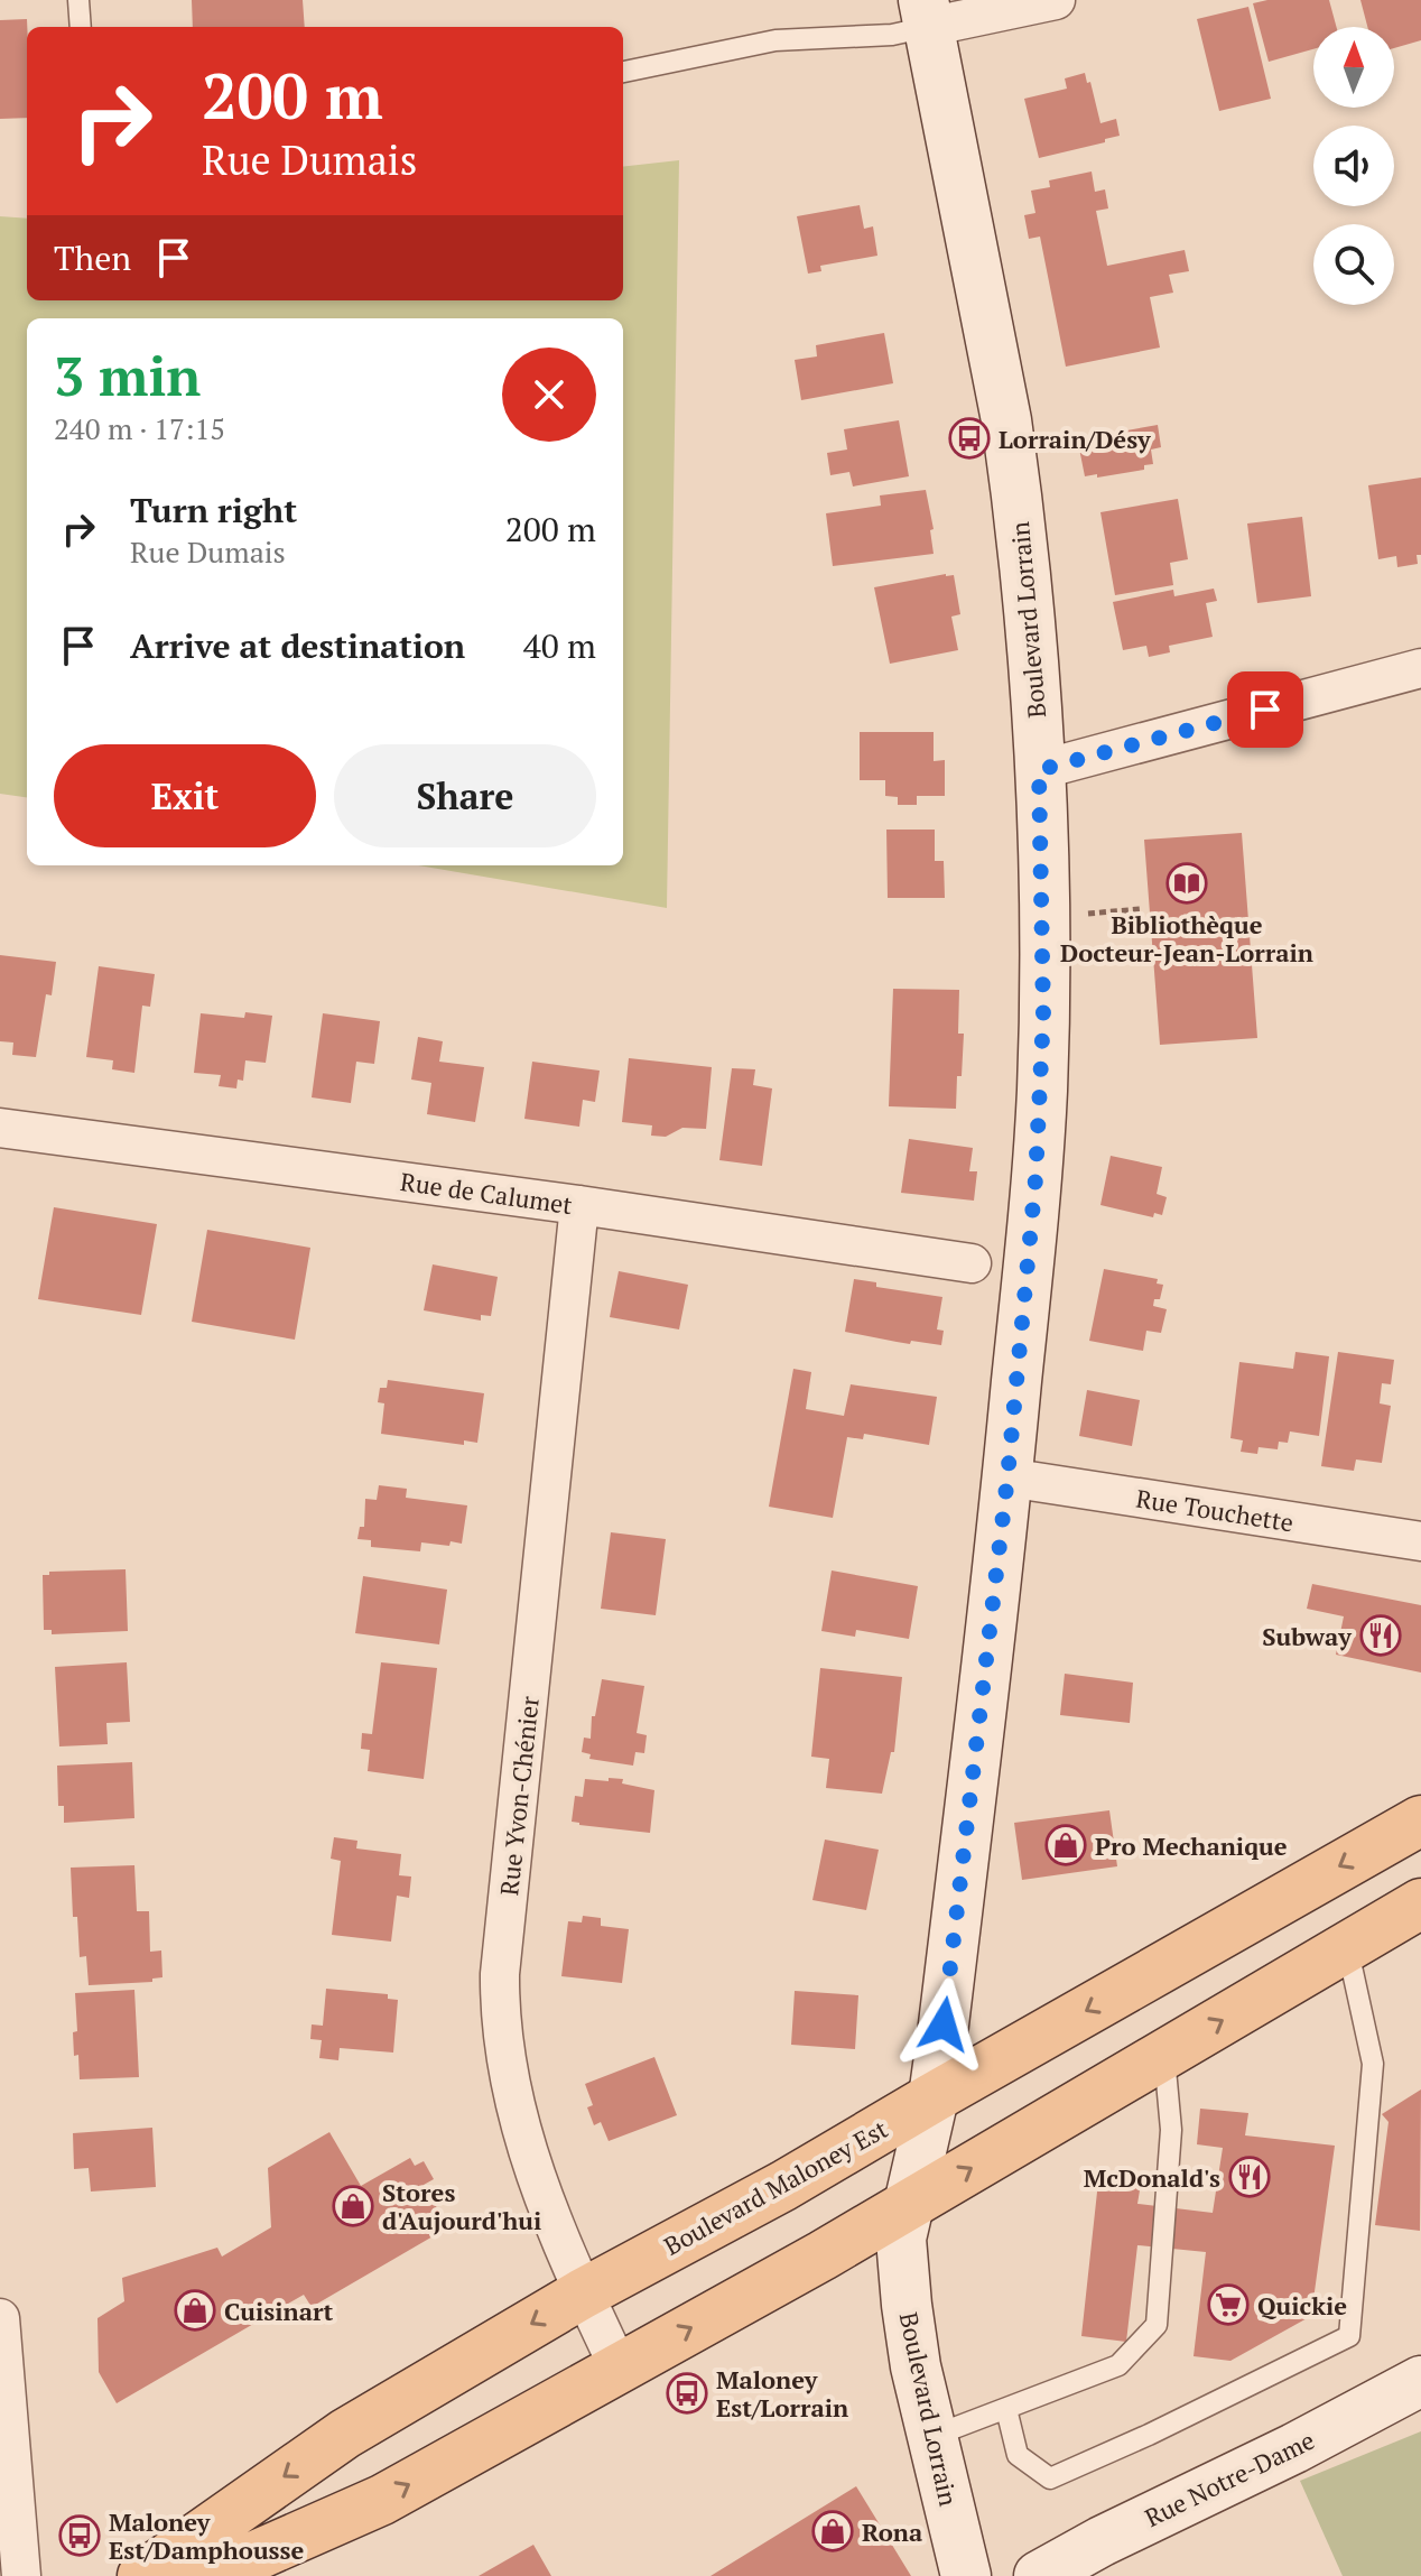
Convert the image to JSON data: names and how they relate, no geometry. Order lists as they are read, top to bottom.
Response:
{
  "streets": {
    "main road": ["Boulevard Lorrain", "Boulevard Maloney Est", "Rue Notre-Dame"],
    "street": ["Rue de Calumet", "Rue Touchette", "Rue Yvon-Chénier"]
  },
  "crossings": [
    ["Boulevard Lorrain", "Rue Touchette"],
    ["Boulevard Lorrain", "Boulevard Maloney Est"],
    ["Rue de Calumet", "Rue Yvon-Chénier"],
    ["Rue Yvon-Chénier", "Boulevard Maloney Est"]
  ],
  "places": {
    "bus stop": ["Lorrain/Désy", "Maloney Est/Lorrain", "Maloney Est/Damphousse"],
    "library": ["Bibliothèque Docteur-Jean-Lorrain"],
    "restaurant": ["Subway", "McDonald's"],
    "shop": [
      "Pro Mechanique",
      "Stores d'Aujourd'hui",
      "Cuisinart",
      "Rona"
    ],
    "supermarket": ["Quickie"]
  },
  "north": "top",
  "page": {
    "turn": ["200 m", "Rue Dumais"],
    "then": "Then",
    "heading": ["3 min", "240 m · 17:15"],
    "list": [
      {
        "name": "Turn right",
        "note": "Rue Dumais",
        "value": "200 m"
      },
      {
        "name": "Arrive at destination",
        "value": "40 m"
      }
    ],
    "buttons": ["Exit", "Share"]
  }
}
